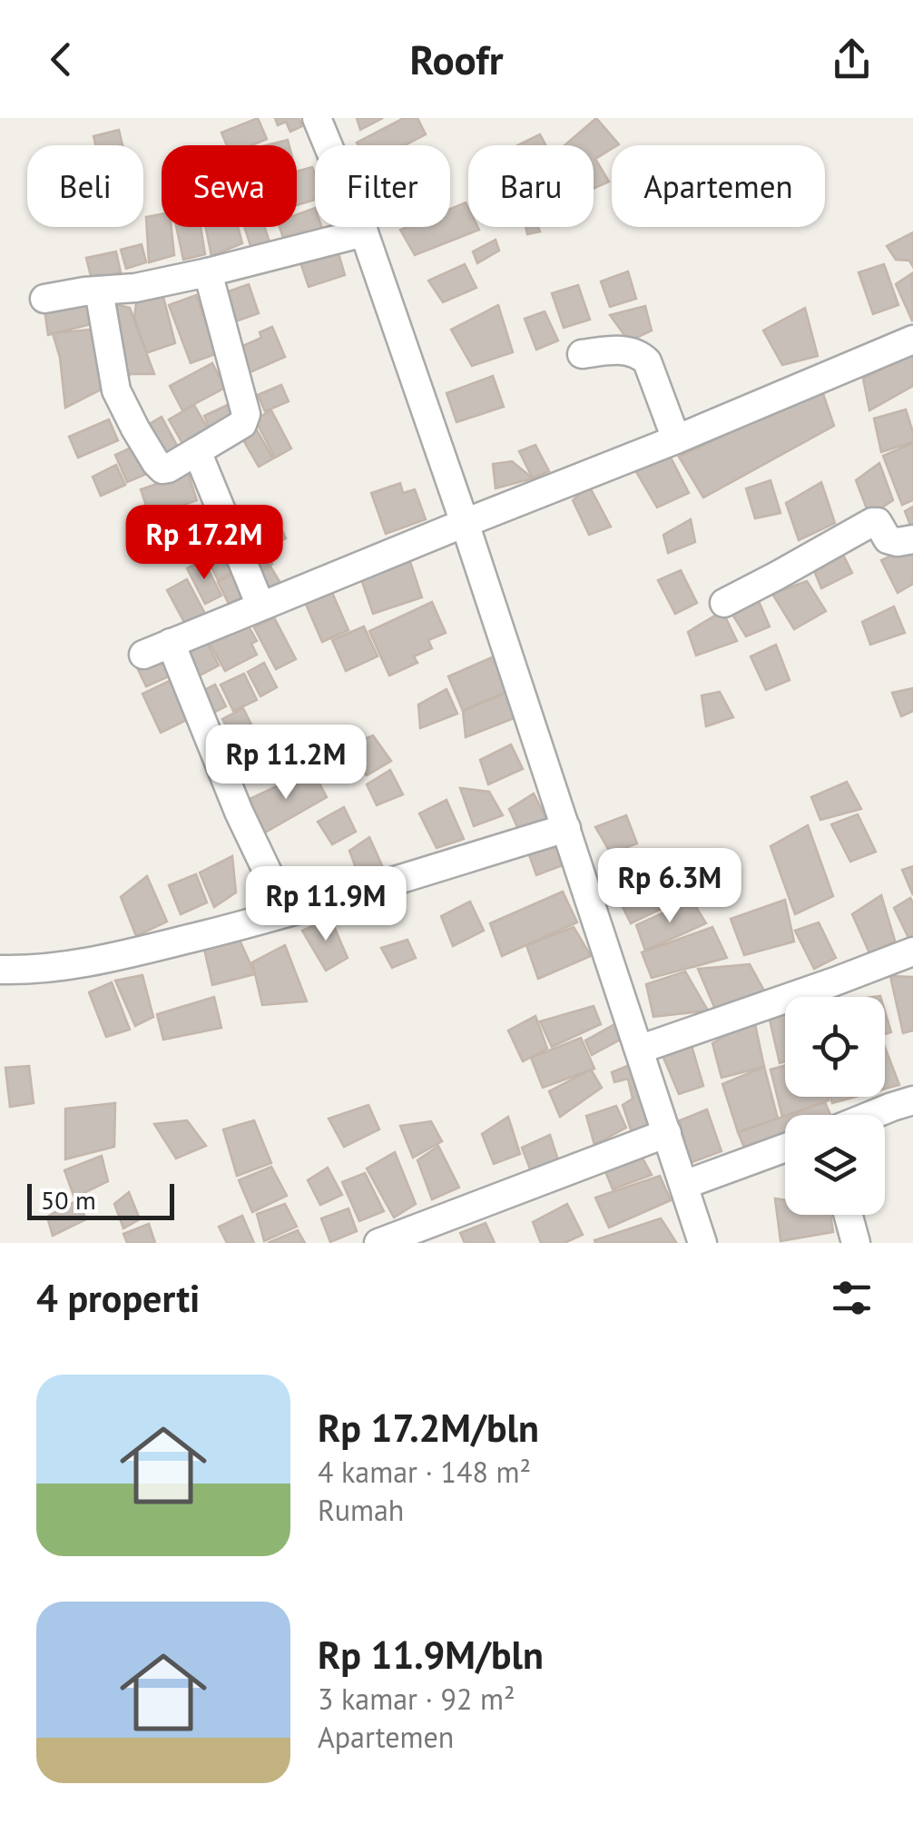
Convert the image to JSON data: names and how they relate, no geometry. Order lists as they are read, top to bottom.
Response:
{
  "scale_bar": "50 m",
  "page": {
    "header": "Roofr",
    "chip": [
      "Beli",
      "Sewa",
      "Filter",
      "Baru",
      "Apartemen"
    ],
    "price": [
      "Rp 17.2M",
      "Rp 11.2M",
      "Rp 6.3M",
      "Rp 11.9M"
    ],
    "scale": "50 m",
    "heading": "4 properti",
    "list": [
      {
        "name": "Rp 17.2M/bln",
        "note": "4 kamar · 148 m² · Rumah"
      },
      {
        "name": "Rp 11.9M/bln",
        "note": "3 kamar · 92 m² · Apartemen"
      }
    ]
  }
}
